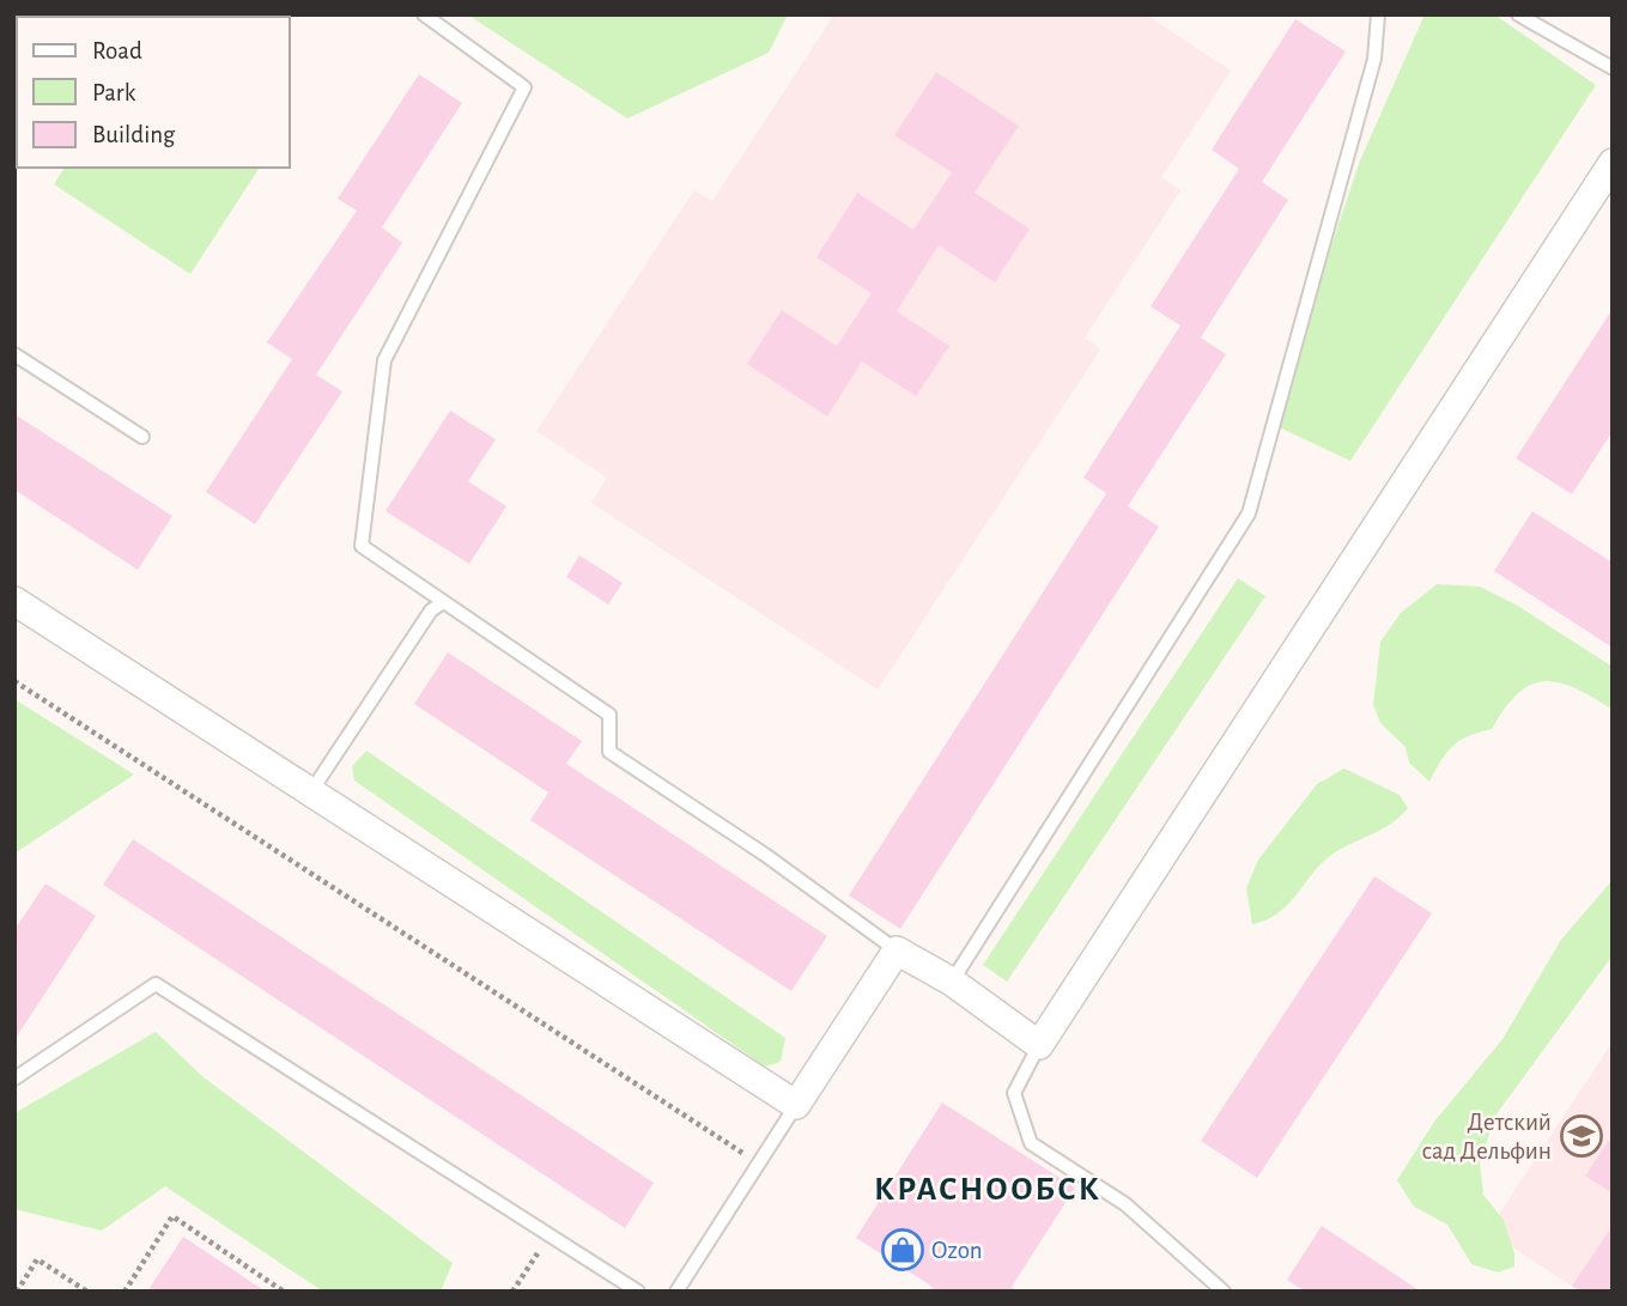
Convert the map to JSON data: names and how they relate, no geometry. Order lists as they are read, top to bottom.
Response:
{
  "districts": ["КРАСНООБСК"],
  "places": {
    "school or university": ["Детский сад Дельфин"],
    "shop": ["Ozon"]
  },
  "legend": ["Road", "Park", "Building"]
}
